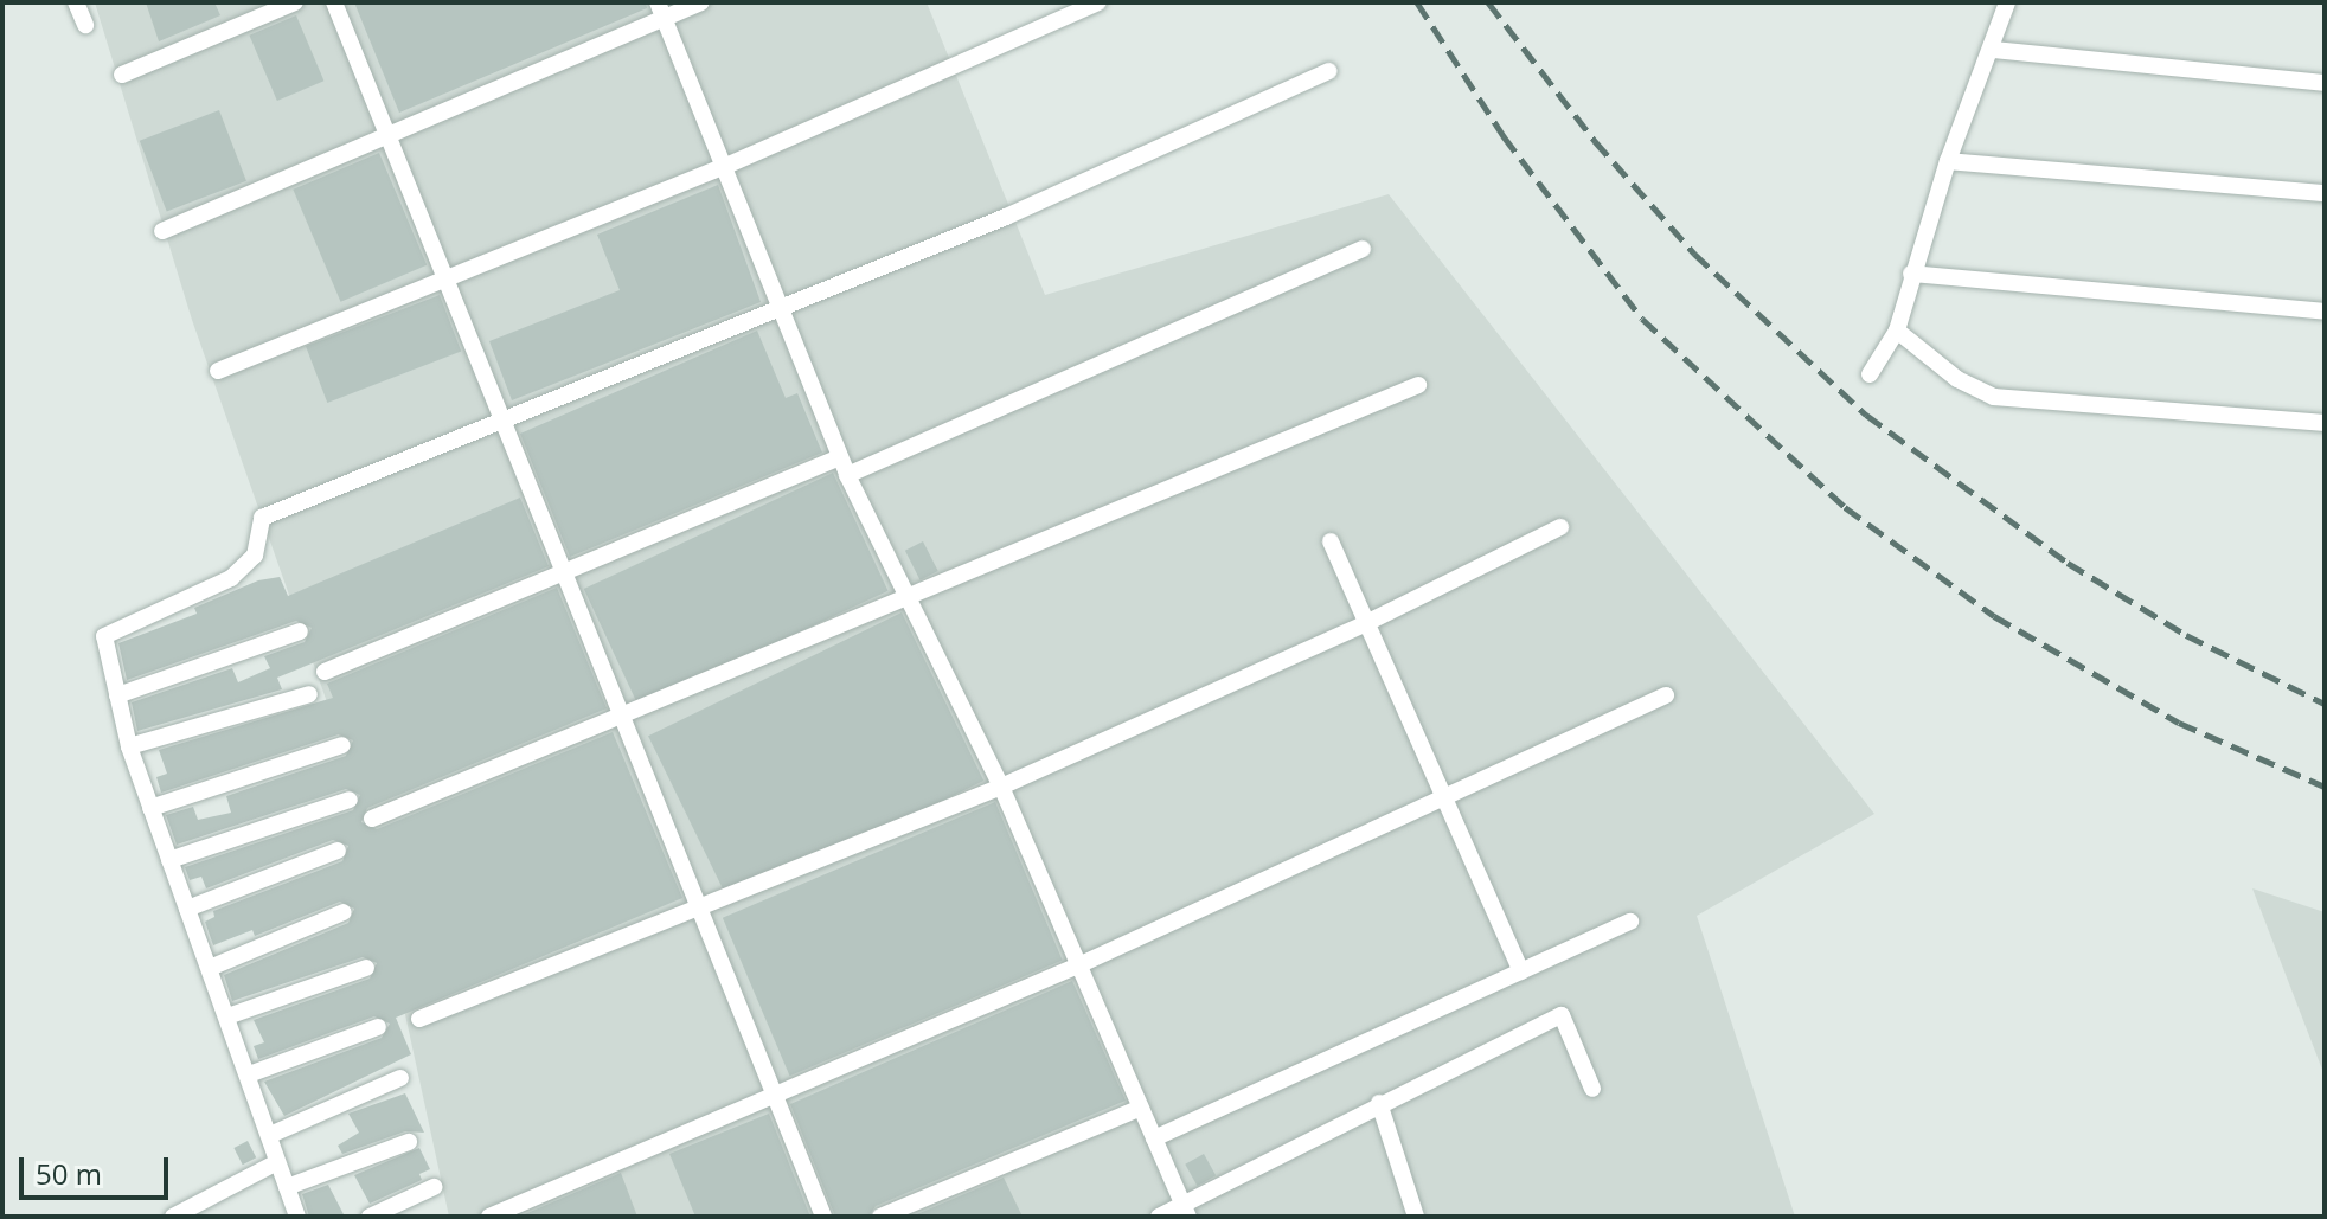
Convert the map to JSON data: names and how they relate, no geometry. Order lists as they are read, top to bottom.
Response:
{
  "scale_bar": "50 m"
}
